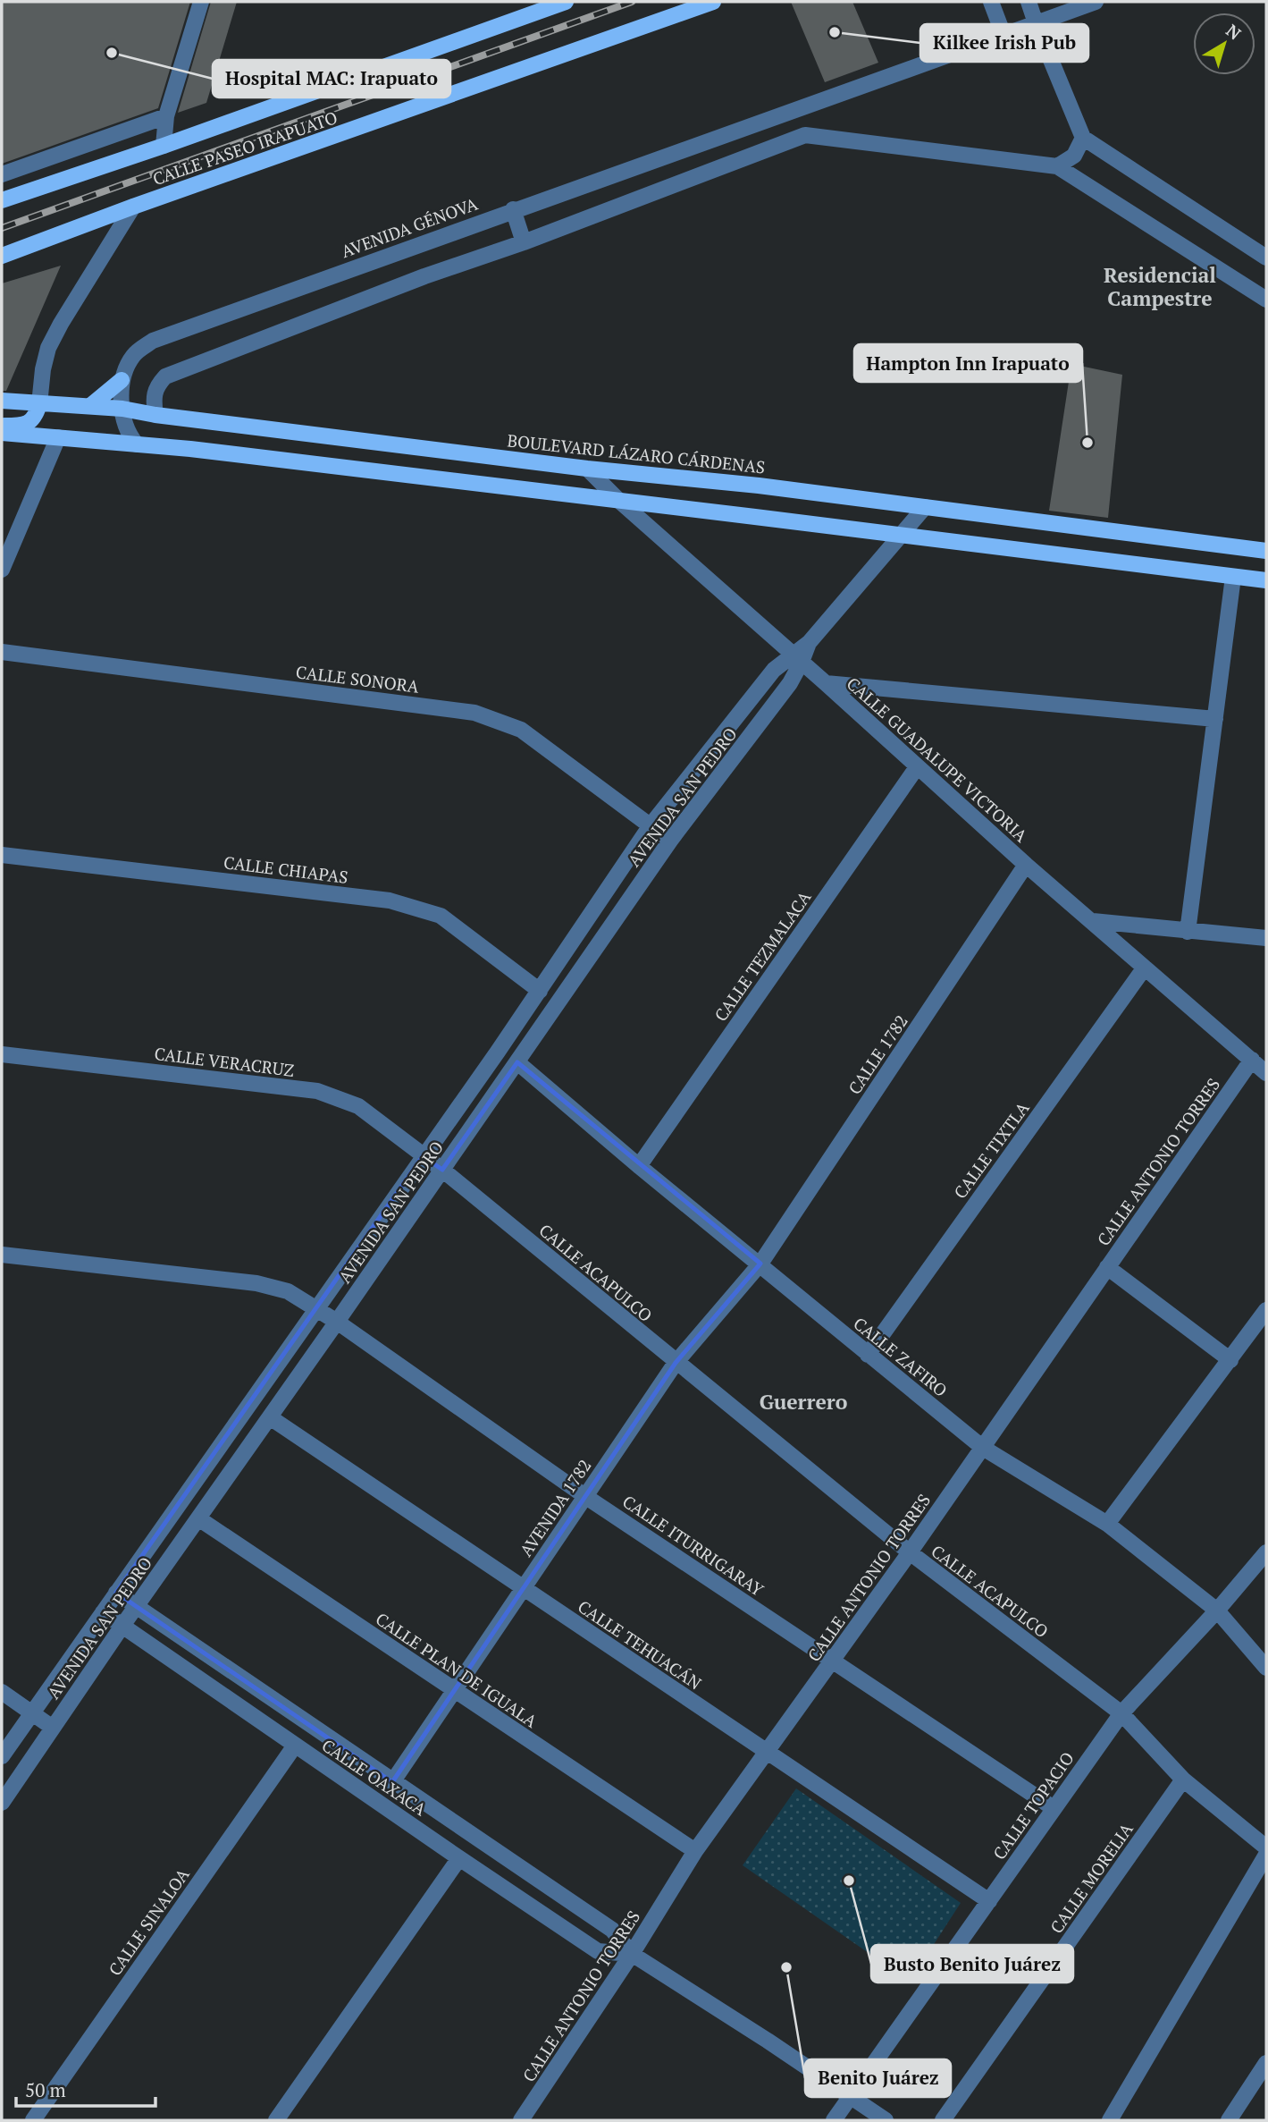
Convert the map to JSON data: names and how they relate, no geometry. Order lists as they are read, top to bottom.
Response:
{
  "streets": {
    "main road": ["CALLE PASEO IRAPUATO", "BOULEVARD LÁZARO CÁRDENAS"],
    "street": [
      "AVENIDA GÉNOVA",
      "CALLE SONORA",
      "CALLE GUADALUPE VICTORIA",
      "AVENIDA SAN PEDRO",
      "CALLE CHIAPAS",
      "CALLE TEZMALACA",
      "CALLE 1782",
      "CALLE VERACRUZ",
      "CALLE TIXTLA",
      "CALLE ANTONIO TORRES",
      "CALLE ACAPULCO",
      "CALLE ZAFIRO",
      "AVENIDA 1782",
      "CALLE ITURRIGARAY",
      "CALLE TEHUACÁN",
      "CALLE PLAN DE IGUALA",
      "CALLE OAXACA",
      "CALLE TOPACIO",
      "CALLE MORELIA",
      "CALLE SINALOA"
    ]
  },
  "crossings": [
    ["AVENIDA GÉNOVA", "BOULEVARD LÁZARO CÁRDENAS"],
    ["BOULEVARD LÁZARO CÁRDENAS", "CALLE GUADALUPE VICTORIA"],
    ["BOULEVARD LÁZARO CÁRDENAS", "AVENIDA SAN PEDRO"],
    ["CALLE SONORA", "AVENIDA SAN PEDRO"],
    ["CALLE GUADALUPE VICTORIA", "AVENIDA SAN PEDRO"],
    ["CALLE GUADALUPE VICTORIA", "CALLE TEZMALACA"],
    ["CALLE GUADALUPE VICTORIA", "CALLE 1782"],
    ["CALLE GUADALUPE VICTORIA", "CALLE TIXTLA"],
    ["CALLE GUADALUPE VICTORIA", "CALLE ANTONIO TORRES"],
    ["AVENIDA SAN PEDRO", "CALLE CHIAPAS"],
    ["AVENIDA SAN PEDRO", "CALLE VERACRUZ"],
    ["AVENIDA SAN PEDRO", "CALLE ACAPULCO"],
    ["AVENIDA SAN PEDRO", "CALLE ZAFIRO"],
    ["AVENIDA SAN PEDRO", "CALLE ITURRIGARAY"],
    ["AVENIDA SAN PEDRO", "CALLE TEHUACÁN"],
    ["AVENIDA SAN PEDRO", "CALLE PLAN DE IGUALA"],
    ["AVENIDA SAN PEDRO", "CALLE OAXACA"],
    ["CALLE TEZMALACA", "CALLE ZAFIRO"],
    ["CALLE 1782", "CALLE ZAFIRO"],
    ["CALLE 1782", "AVENIDA 1782"],
    ["CALLE VERACRUZ", "CALLE ACAPULCO"],
    ["CALLE TIXTLA", "CALLE ZAFIRO"],
    ["CALLE ANTONIO TORRES", "CALLE ACAPULCO"],
    ["CALLE ANTONIO TORRES", "CALLE ZAFIRO"],
    ["CALLE ANTONIO TORRES", "CALLE ITURRIGARAY"],
    ["CALLE ANTONIO TORRES", "CALLE TEHUACÁN"],
    ["CALLE ANTONIO TORRES", "CALLE PLAN DE IGUALA"],
    ["CALLE ANTONIO TORRES", "CALLE OAXACA"],
    ["CALLE ACAPULCO", "AVENIDA 1782"],
    ["CALLE ACAPULCO", "CALLE TOPACIO"],
    ["CALLE ACAPULCO", "CALLE MORELIA"],
    ["CALLE ZAFIRO", "AVENIDA 1782"],
    ["CALLE ZAFIRO", "CALLE TOPACIO"],
    ["AVENIDA 1782", "CALLE ITURRIGARAY"],
    ["AVENIDA 1782", "CALLE TEHUACÁN"],
    ["AVENIDA 1782", "CALLE PLAN DE IGUALA"],
    ["AVENIDA 1782", "CALLE OAXACA"],
    ["CALLE ITURRIGARAY", "CALLE TOPACIO"],
    ["CALLE TEHUACÁN", "CALLE TOPACIO"],
    ["CALLE OAXACA", "CALLE TOPACIO"],
    ["CALLE OAXACA", "CALLE SINALOA"]
  ],
  "districts": ["Residencial Campestre", "Guerrero"],
  "places": [
    "Kilkee Irish Pub",
    "Hospital MAC: Irapuato",
    "Hampton Inn Irapuato",
    "Busto Benito Juárez",
    "Benito Juárez"
  ],
  "scale_bar": "50 m",
  "north": "top right"
}
